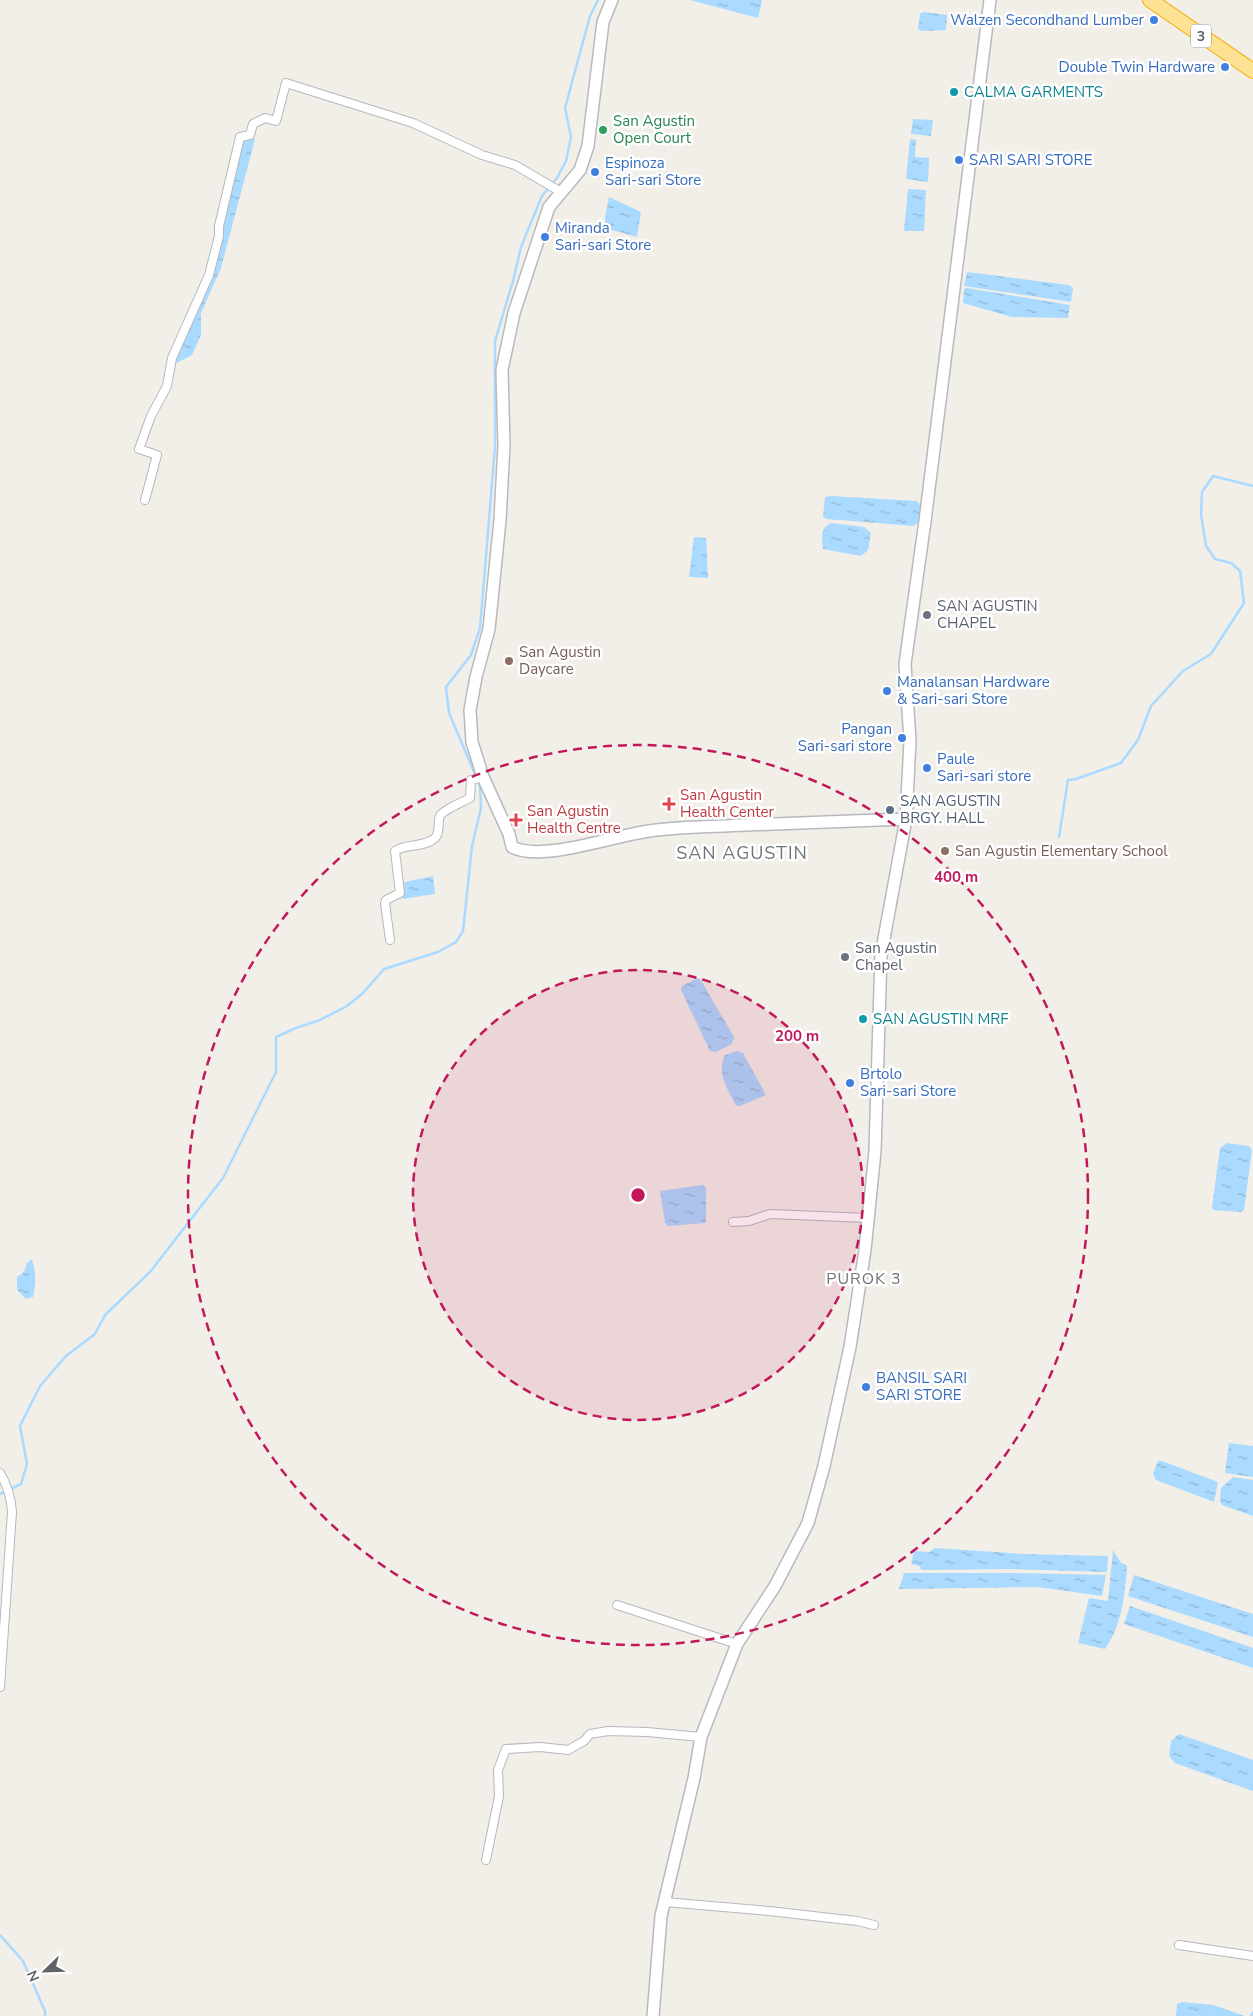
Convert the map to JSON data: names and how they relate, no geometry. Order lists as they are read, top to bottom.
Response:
{
  "streets": {
    "highway": ["3"]
  },
  "districts": ["SAN AGUSTIN", "PUROK 3"],
  "places": {
    "other": [
      "Walzen Secondhand Lumber",
      "Double Twin Hardware",
      "CALMA GARMENTS",
      "San Agustin Open Court",
      "SARI SARI STORE",
      "Espinoza Sari-sari Store",
      "Miranda Sari-sari Store",
      "SAN AGUSTIN CHAPEL",
      "San Agustin Daycare",
      "Manalansan Hardware & Sari-sari Store",
      "Pangan Sari-sari store",
      "Paule Sari-sari store",
      "SAN AGUSTIN BRGY. HALL",
      "San Agustin Elementary School",
      "San Agustin Chapel",
      "SAN AGUSTIN MRF",
      "Brtolo Sari-sari Store",
      "BANSIL SARI SARI STORE"
    ],
    "health": ["San Agustin Health Center", "San Agustin Health Centre"]
  },
  "north": "bottom left",
  "rings": ["400 m", "200 m"]
}
